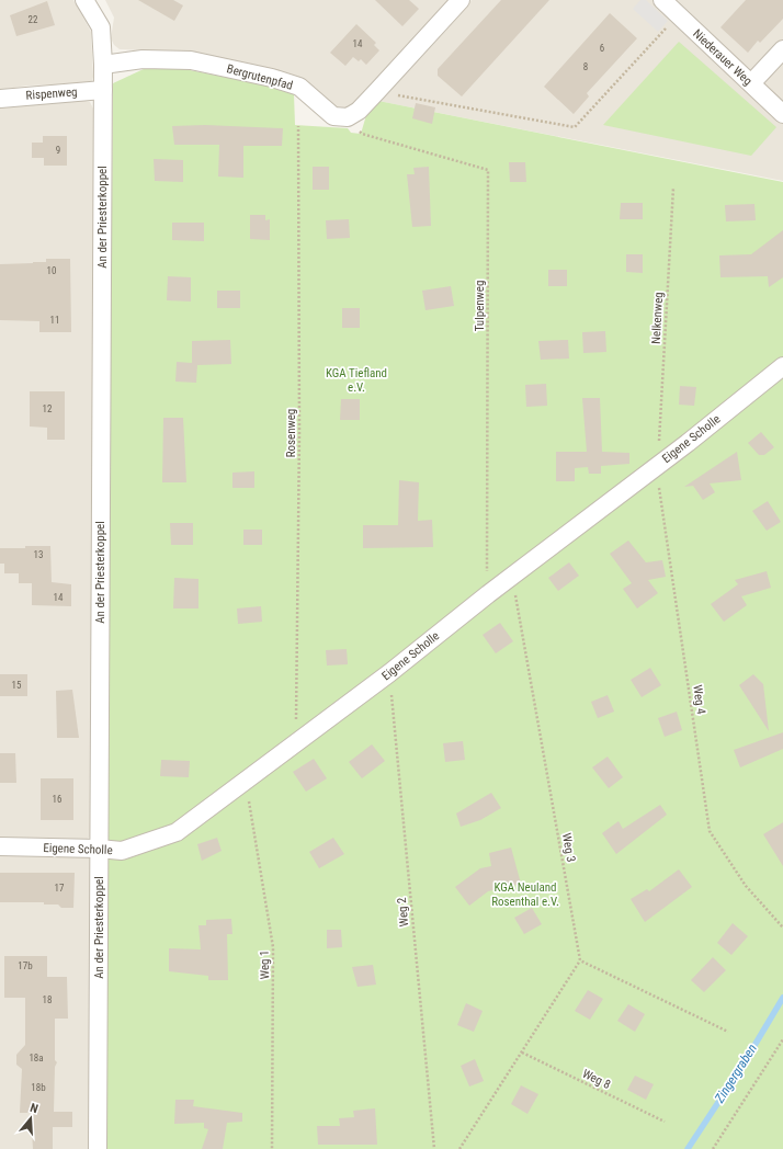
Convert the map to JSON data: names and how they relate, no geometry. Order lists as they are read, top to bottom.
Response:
{
  "streets": {
    "street": [
      "Niederauer Weg",
      "Bergrutenpfad",
      "Rispenweg",
      "An der Priesterkoppel",
      "Eigene Scholle"
    ],
    "path": [
      "Tulpenweg",
      "Nelkenweg",
      "Rosenweg",
      "Weg 4",
      "Weg 3",
      "Weg 2",
      "Weg 1",
      "Weg 8"
    ]
  },
  "crossings": [
    ["Bergrutenpfad", "An der Priesterkoppel"],
    ["Bergrutenpfad", "Tulpenweg"],
    ["Rispenweg", "An der Priesterkoppel"],
    ["An der Priesterkoppel", "Eigene Scholle"],
    ["Tulpenweg", "Eigene Scholle"],
    ["Nelkenweg", "Eigene Scholle"],
    ["Nelkenweg", "Weg 4"],
    ["Rosenweg", "Eigene Scholle"],
    ["Eigene Scholle", "Weg 4"],
    ["Eigene Scholle", "Weg 3"],
    ["Eigene Scholle", "Weg 2"],
    ["Eigene Scholle", "Weg 1"]
  ],
  "water": ["Zingergraben"],
  "parks": ["KGA Tiefland e.V.", "KGA Neuland Rosenthal e.V."],
  "house_numbers": [
    "22",
    "14",
    "6",
    "8",
    "9",
    "10",
    "11",
    "12",
    "13",
    "14",
    "15",
    "16",
    "17",
    "17b",
    "18",
    "18a",
    "18b"
  ],
  "north": "top"
}
